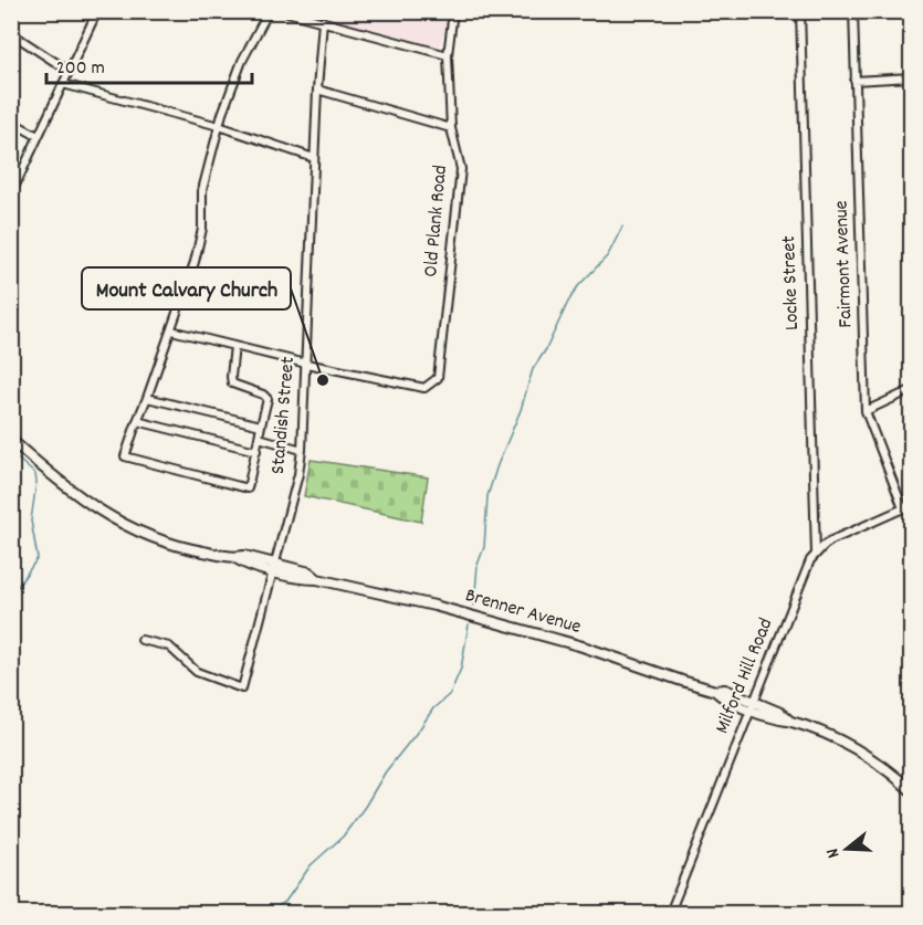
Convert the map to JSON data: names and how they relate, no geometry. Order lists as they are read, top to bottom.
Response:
{
  "streets": {
    "street": [
      "Old Plank Road",
      "Fairmont Avenue",
      "Locke Street",
      "Standish Street",
      "Brenner Avenue",
      "Milford Hill Road"
    ]
  },
  "crossings": [
    ["Old Plank Road", "Standish Street"],
    ["Fairmont Avenue", "Milford Hill Road"],
    ["Locke Street", "Milford Hill Road"],
    ["Standish Street", "Brenner Avenue"],
    ["Brenner Avenue", "Milford Hill Road"]
  ],
  "places": ["Mount Calvary Church"],
  "scale_bar": "200 m",
  "north": "left"
}
